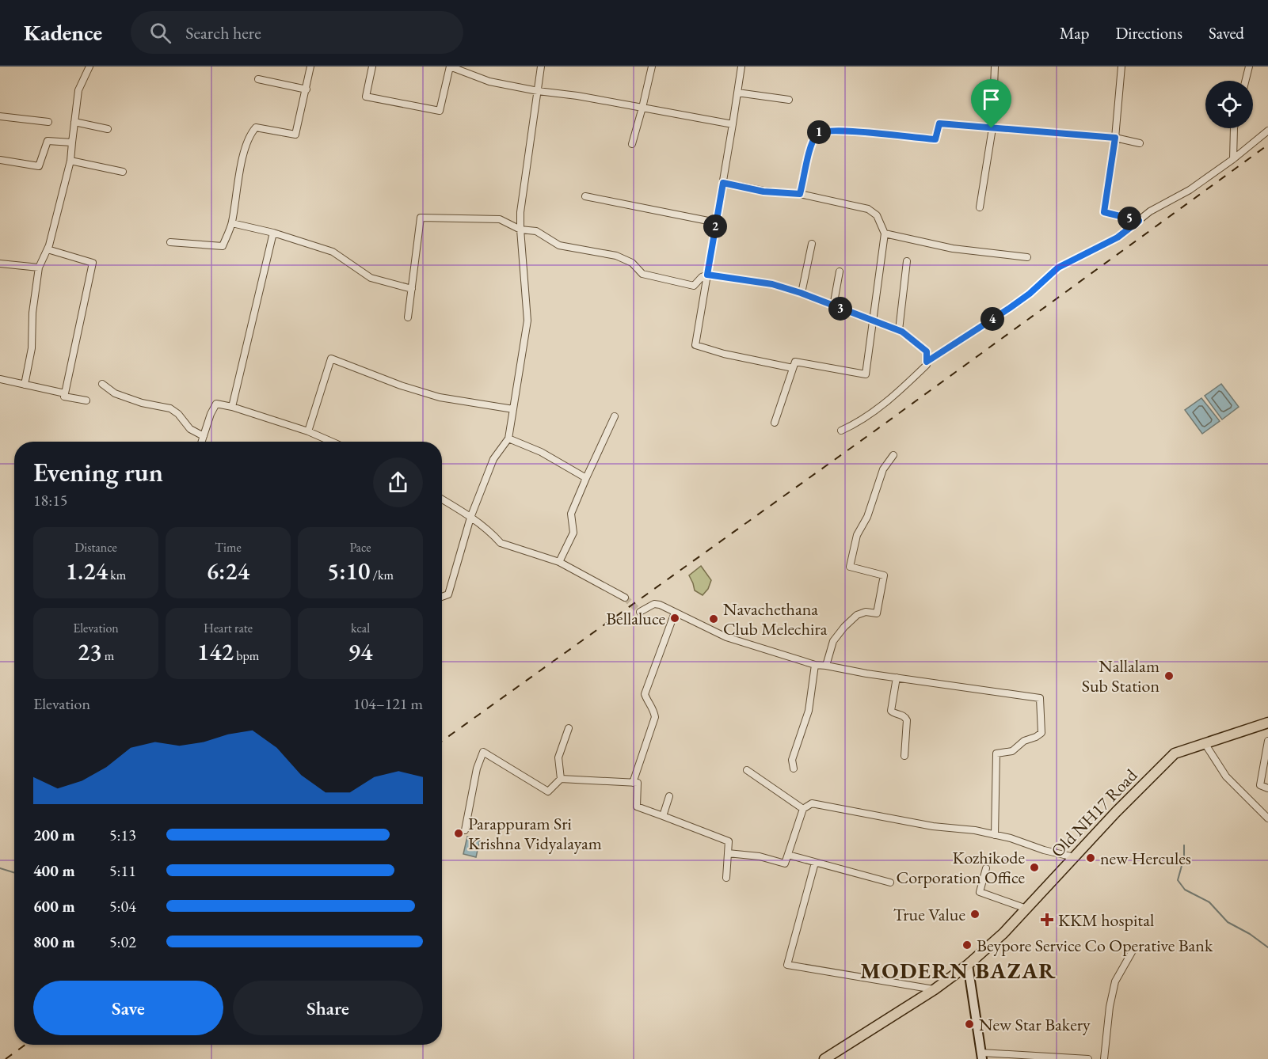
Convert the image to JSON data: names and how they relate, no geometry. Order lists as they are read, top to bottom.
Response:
{
  "streets": {
    "main road": ["Old NH17 Road"]
  },
  "districts": ["MODERN BAZAR"],
  "places": {
    "other": [
      "Bellaluce",
      "Navachethana Club Melechira",
      "Nallalam Sub Station",
      "Parappuram Sri Krishna Vidyalayam",
      "new Hercules",
      "Kozhikode Corporation Office",
      "True Value",
      "Beypore Service Co Operative Bank",
      "New Star Bakery"
    ],
    "health": ["KKM hospital"]
  },
  "page": {
    "header": "Kadence",
    "search": "Search here",
    "nav": ["Map", "Directions", "Saved"],
    "pins": [
      "1",
      "5",
      "2",
      "3",
      "4"
    ],
    "heading": ["Evening run", "18:15"],
    "stats": [
      ["Distance", "1.24 km"],
      ["Time", "6:24"],
      ["Pace", "5:10 /km"],
      ["Elevation", "23 m"],
      ["Heart rate", "142 bpm"],
      ["kcal", "94"]
    ],
    "chart": ["Elevation", "104–121 m"],
    "list": [
      {
        "name": "200 m",
        "note": "5:13"
      },
      {
        "name": "400 m",
        "note": "5:11"
      },
      {
        "name": "600 m",
        "note": "5:04"
      },
      {
        "name": "800 m",
        "note": "5:02"
      }
    ],
    "buttons": ["Save", "Share"]
  }
}
